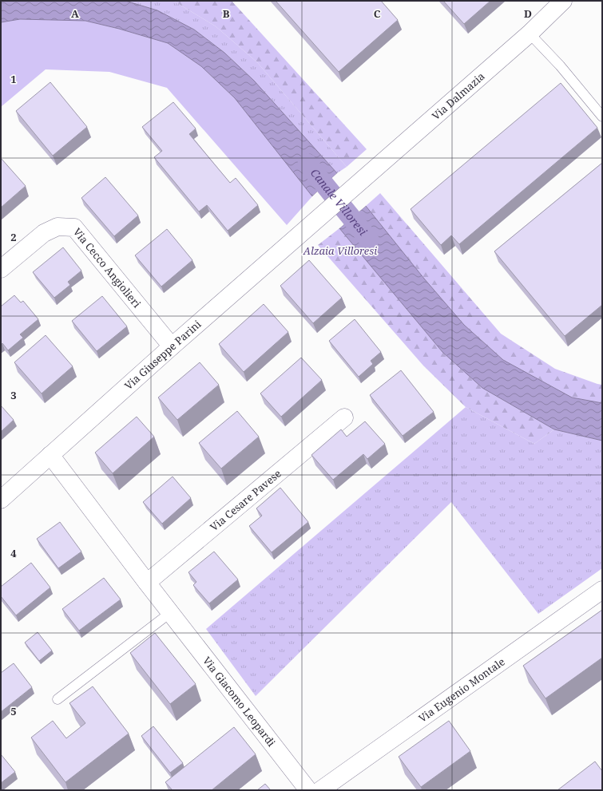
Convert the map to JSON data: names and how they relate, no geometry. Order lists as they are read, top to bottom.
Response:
{
  "streets": {
    "street": [
      "Via Dalmazia",
      "Via Cecco Angiolieri",
      "Via Giuseppe Parini",
      "Via Cesare Pavese",
      "Via Eugenio Montale",
      "Via Giacomo Leopardi"
    ]
  },
  "crossings": [
    ["Via Dalmazia", "Via Giuseppe Parini"],
    ["Via Cecco Angiolieri", "Via Giuseppe Parini"],
    ["Via Giuseppe Parini", "Via Giacomo Leopardi"],
    ["Via Cesare Pavese", "Via Giacomo Leopardi"]
  ],
  "water": ["Canale Villoresi"],
  "parks": ["Alzaia Villoresi"],
  "grid": {
    "columns": [
      "A",
      "B",
      "C",
      "D"
    ],
    "rows": [
      "1",
      "2",
      "3",
      "4",
      "5"
    ]
  }
}
